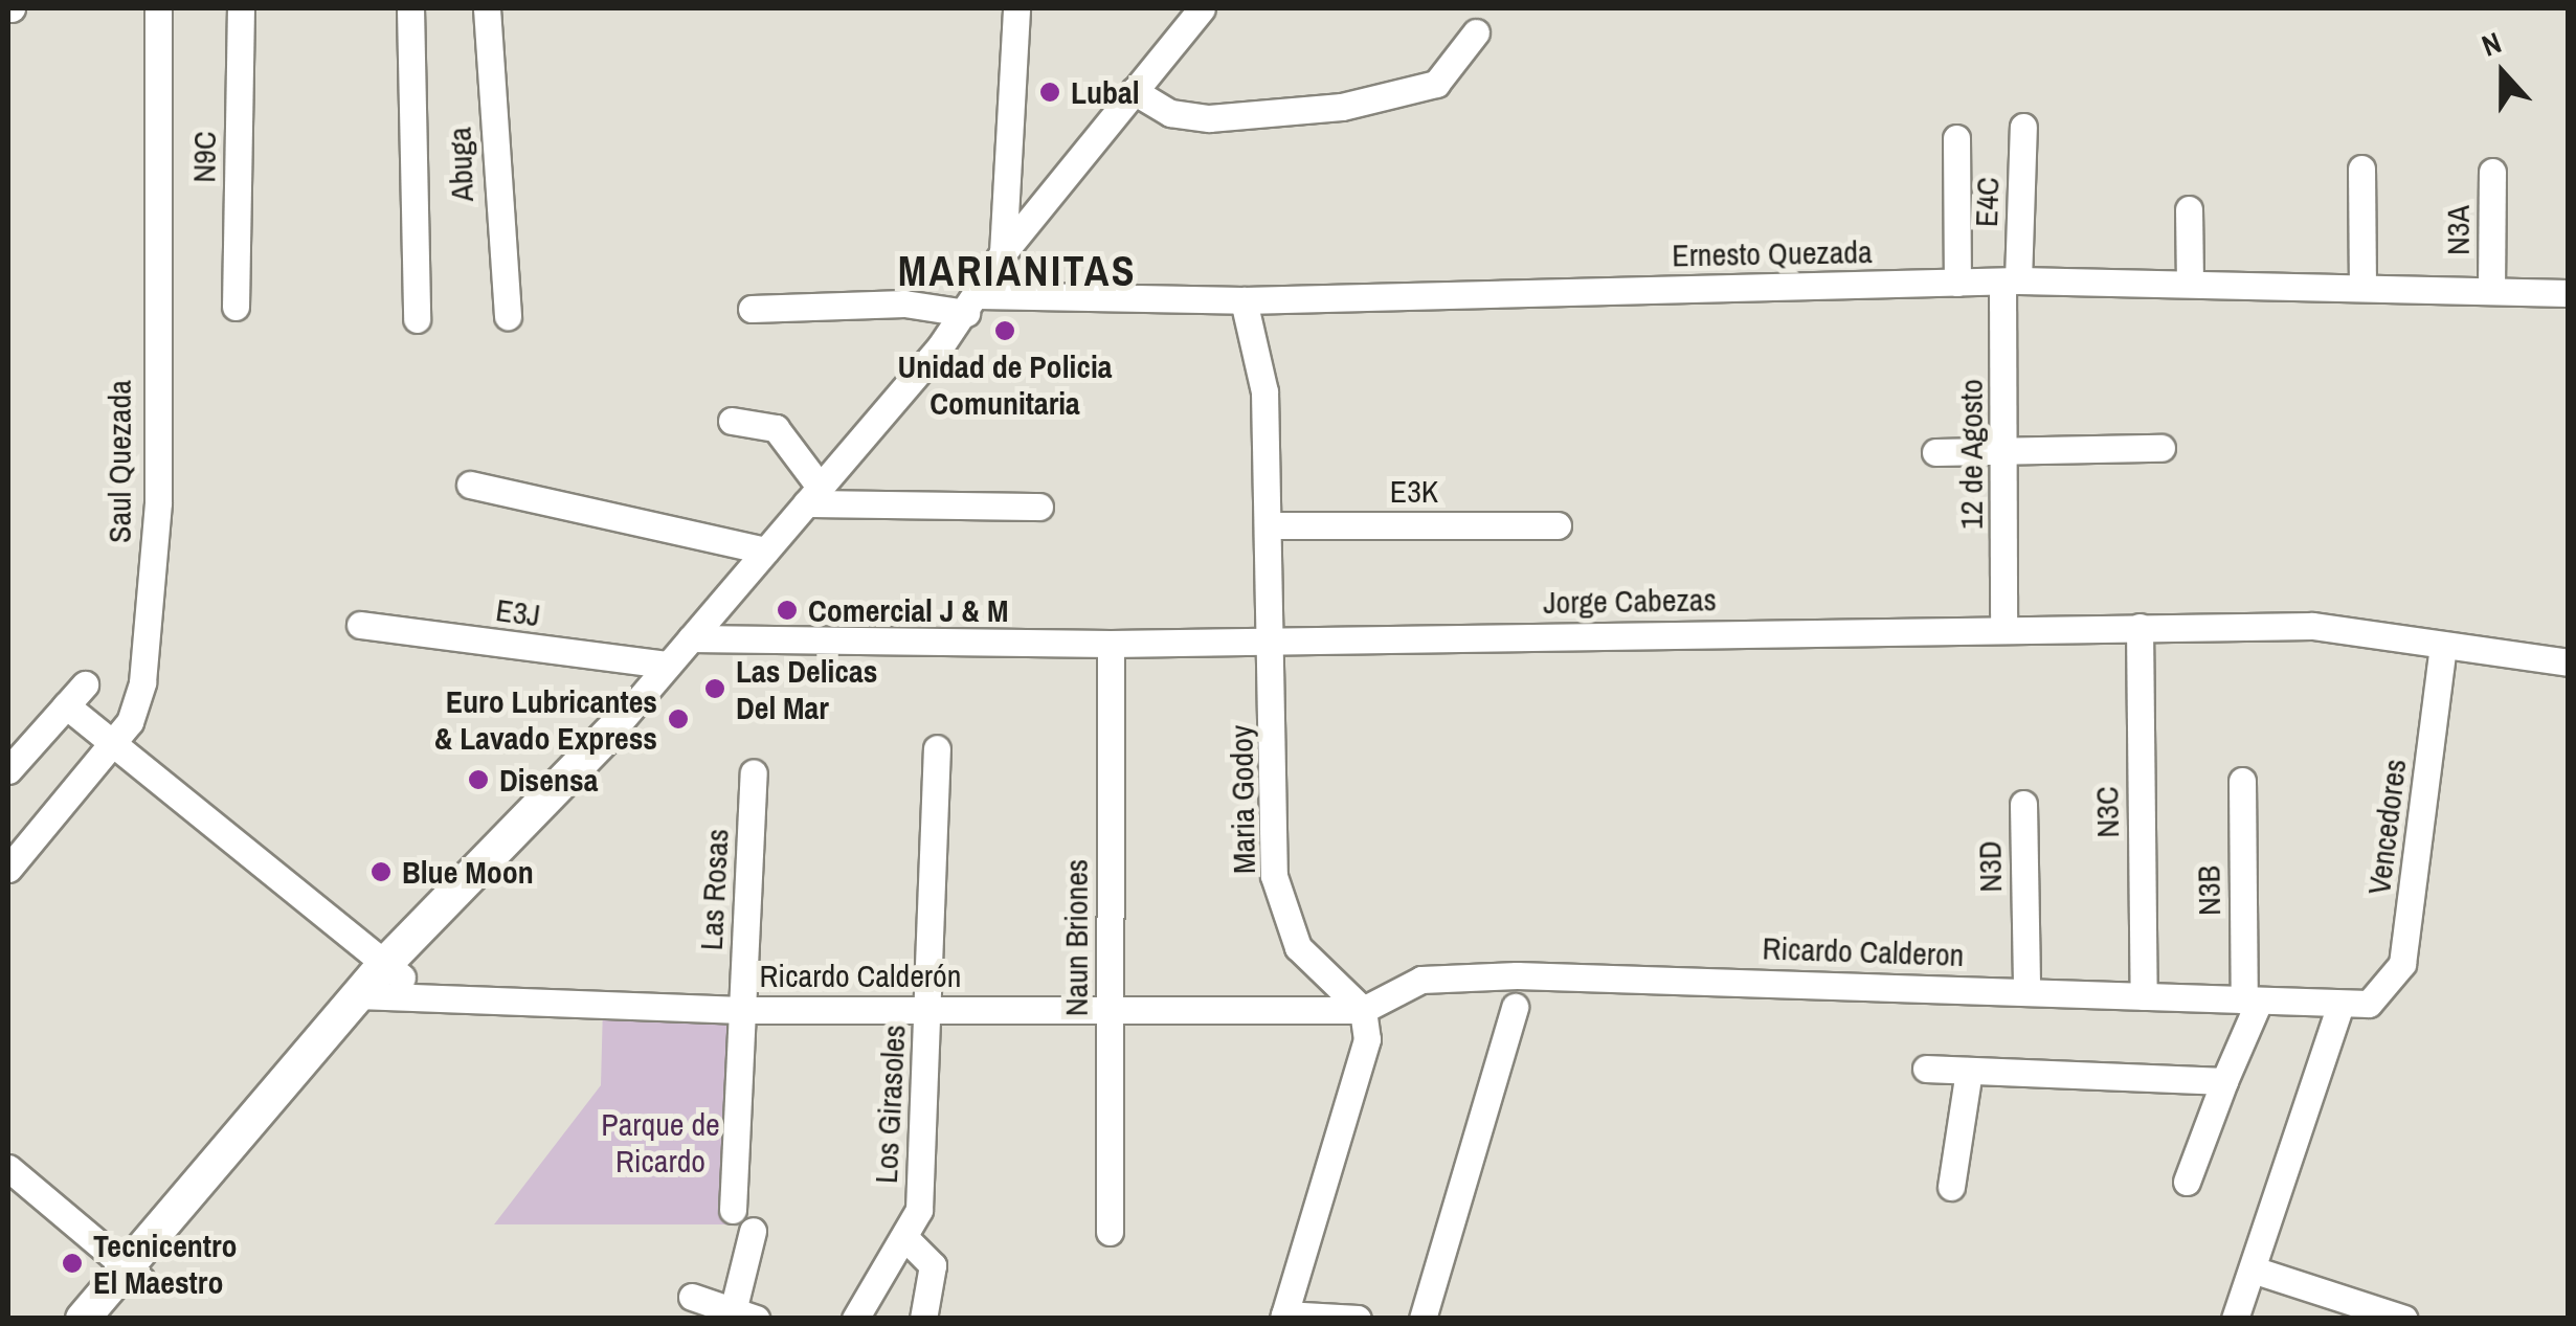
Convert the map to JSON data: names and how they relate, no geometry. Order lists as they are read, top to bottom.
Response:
{
  "streets": {
    "street": [
      "N9C",
      "Abuga",
      "E4C",
      "N3A",
      "Ernesto Quezada",
      "12 de Agosto",
      "Saul Quezada",
      "E3K",
      "Jorge Cabezas",
      "E3J",
      "Maria Godoy",
      "N3C",
      "Vencedores",
      "N3D",
      "Las Rosas",
      "N3B",
      "Naun Briones",
      "Ricardo Calderon",
      "Ricardo Calderón",
      "Los Girasoles"
    ]
  },
  "crossings": [
    ["E4C", "Ernesto Quezada"],
    ["E4C", "12 de Agosto"],
    ["N3A", "Ernesto Quezada"],
    ["Ernesto Quezada", "12 de Agosto"],
    ["Ernesto Quezada", "Maria Godoy"],
    ["12 de Agosto", "Jorge Cabezas"],
    ["E3K", "Maria Godoy"],
    ["Jorge Cabezas", "Maria Godoy"],
    ["Jorge Cabezas", "N3C"],
    ["Jorge Cabezas", "Vencedores"],
    ["Jorge Cabezas", "Naun Briones"],
    ["Maria Godoy", "Ricardo Calderon"],
    ["Maria Godoy", "Ricardo Calderón"],
    ["N3C", "Ricardo Calderon"],
    ["Vencedores", "Ricardo Calderon"],
    ["N3D", "Ricardo Calderon"],
    ["Las Rosas", "Ricardo Calderón"],
    ["N3B", "Ricardo Calderon"],
    ["Naun Briones", "Ricardo Calderón"],
    ["Ricardo Calderon", "Ricardo Calderón"],
    ["Ricardo Calderón", "Los Girasoles"]
  ],
  "districts": ["MARIANITAS"],
  "parks": ["Parque de Ricardo"],
  "places": [
    "Lubal",
    "Unidad de Policia Comunitaria",
    "Comercial J & M",
    "Las Delicas Del Mar",
    "Euro Lubricantes & Lavado Express",
    "Disensa",
    "Blue Moon",
    "Tecnicentro El Maestro"
  ],
  "north": "top"
}
